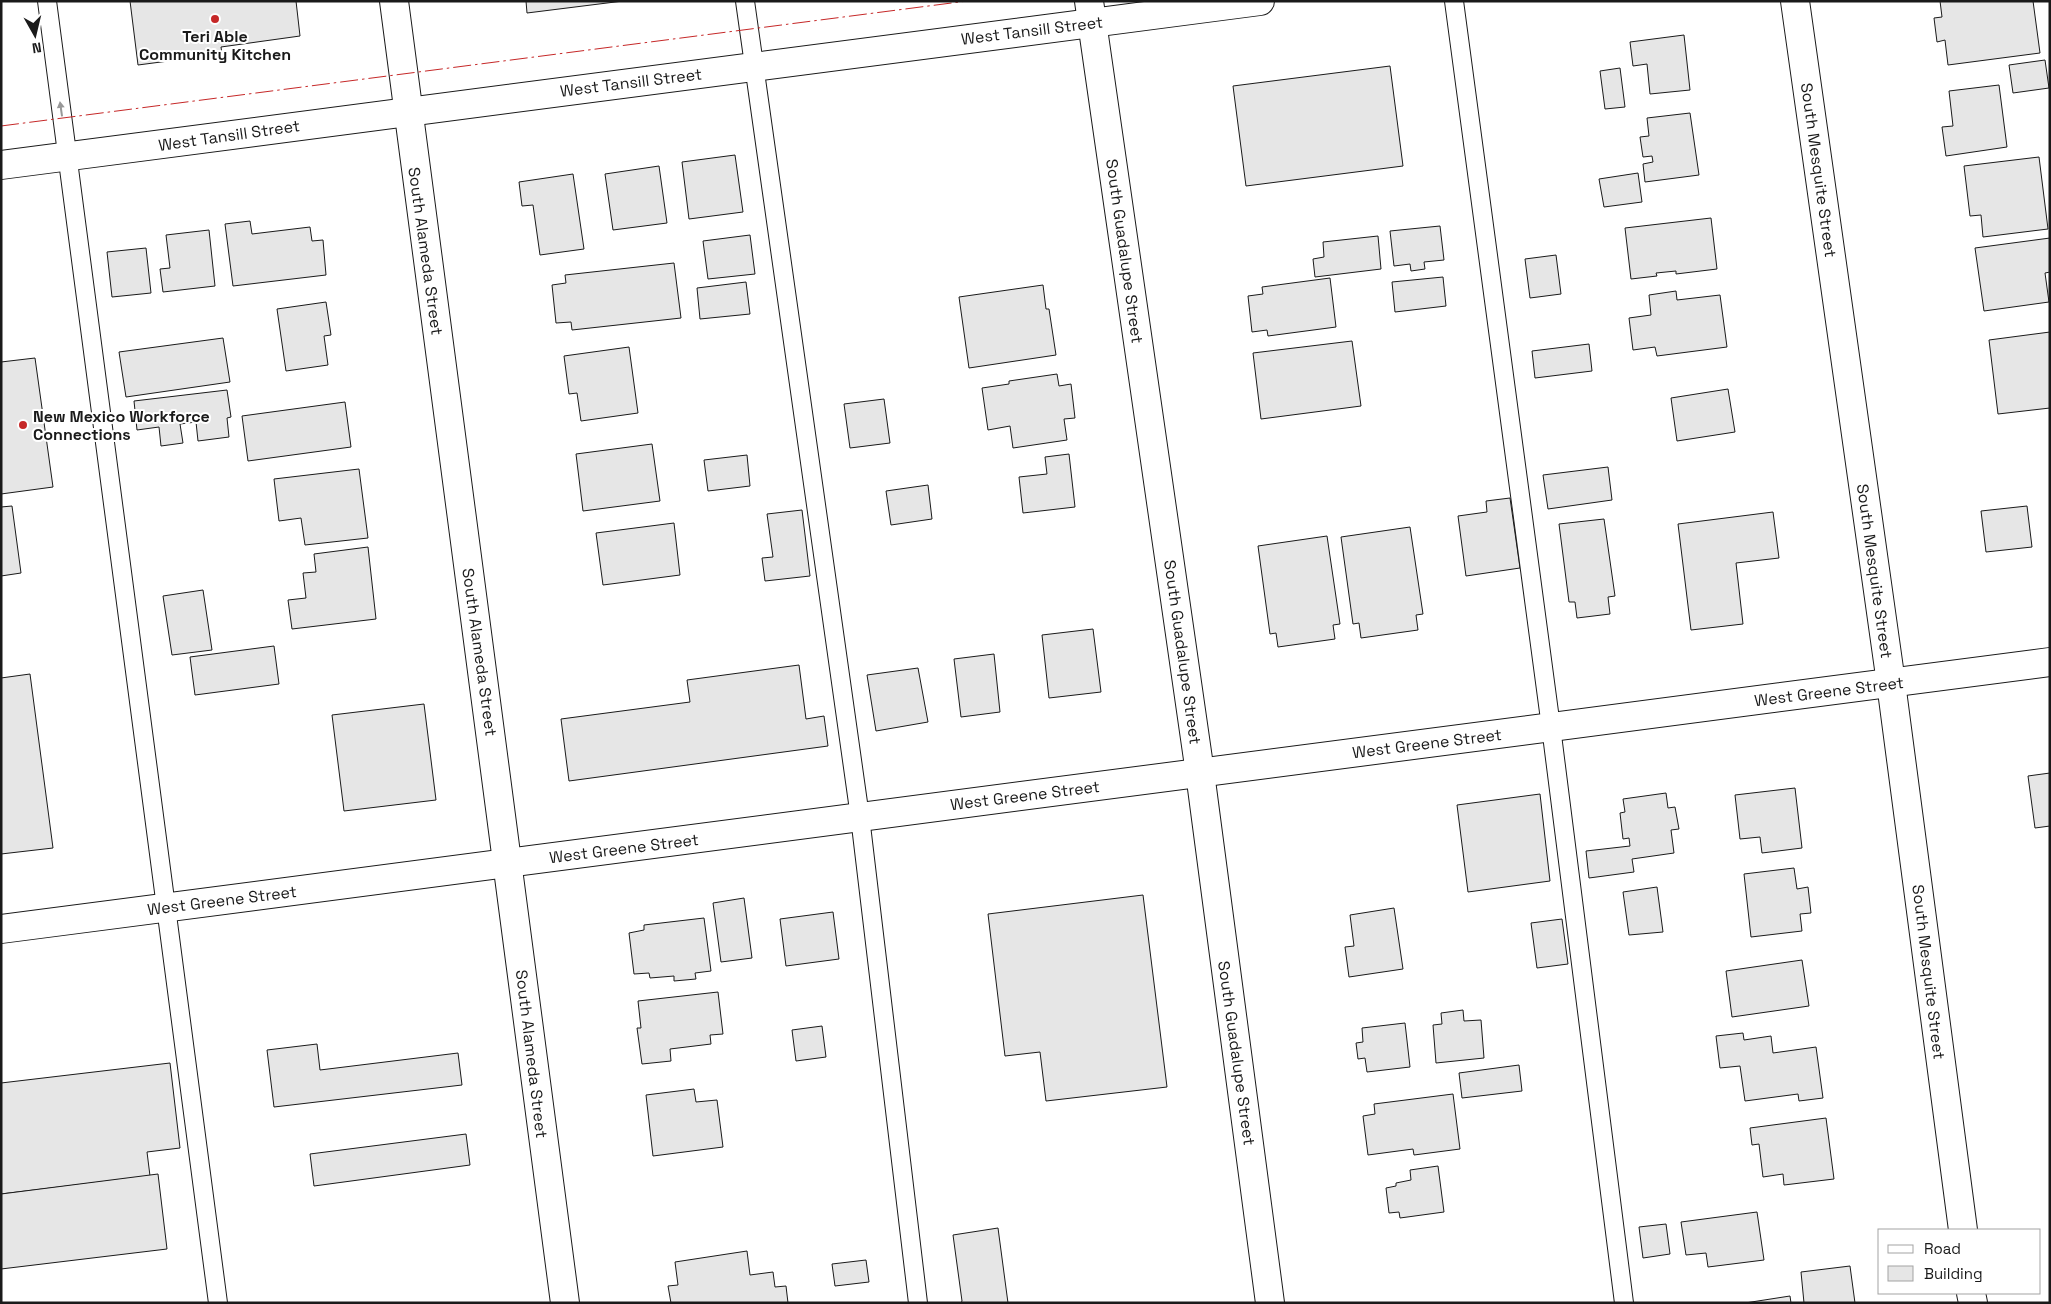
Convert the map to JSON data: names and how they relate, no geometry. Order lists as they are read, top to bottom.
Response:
{
  "streets": {
    "street": [
      "West Tansill Street",
      "South Mesquite Street",
      "South Alameda Street",
      "South Guadalupe Street",
      "West Greene Street"
    ]
  },
  "crossings": [
    ["West Tansill Street", "South Alameda Street"],
    ["West Tansill Street", "South Guadalupe Street"],
    ["South Mesquite Street", "West Greene Street"],
    ["South Alameda Street", "West Greene Street"],
    ["South Guadalupe Street", "West Greene Street"]
  ],
  "places": ["Teri Able Community Kitchen", "New Mexico Workforce Connections"],
  "legend": ["Road", "Building"],
  "north": "bottom"
}
